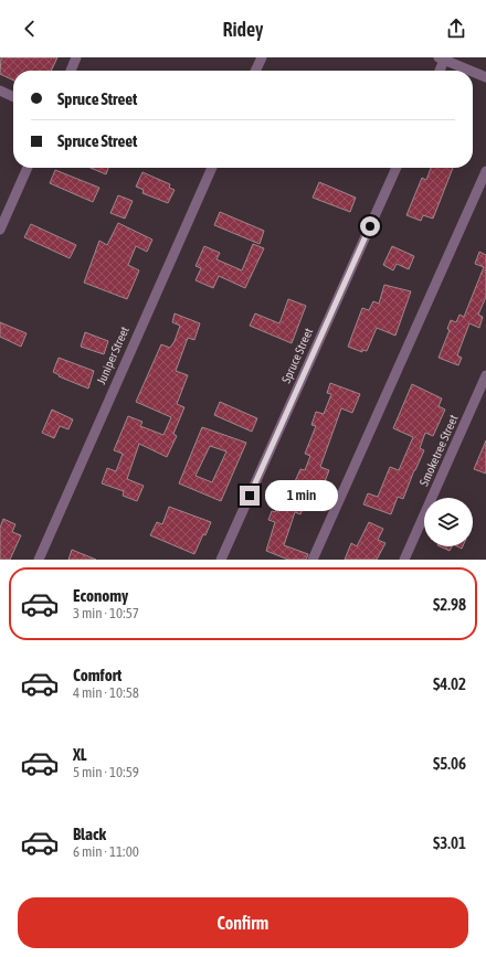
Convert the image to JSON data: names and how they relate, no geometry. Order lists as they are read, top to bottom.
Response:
{
  "streets": {
    "street": ["Juniper Street", "Spruce Street", "Smoketree Street"]
  },
  "page": {
    "header": "Ridey",
    "banner": ["Spruce Street", "Spruce Street"],
    "bubble": "1 min",
    "list": [
      {
        "name": "Economy",
        "note": "3 min · 10:57",
        "value": "$2.98"
      },
      {
        "name": "Comfort",
        "note": "4 min · 10:58",
        "value": "$4.02"
      },
      {
        "name": "XL",
        "note": "5 min · 10:59",
        "value": "$5.06"
      },
      {
        "name": "Black",
        "note": "6 min · 11:00",
        "value": "$3.01"
      }
    ],
    "buttons": "Confirm"
  }
}
